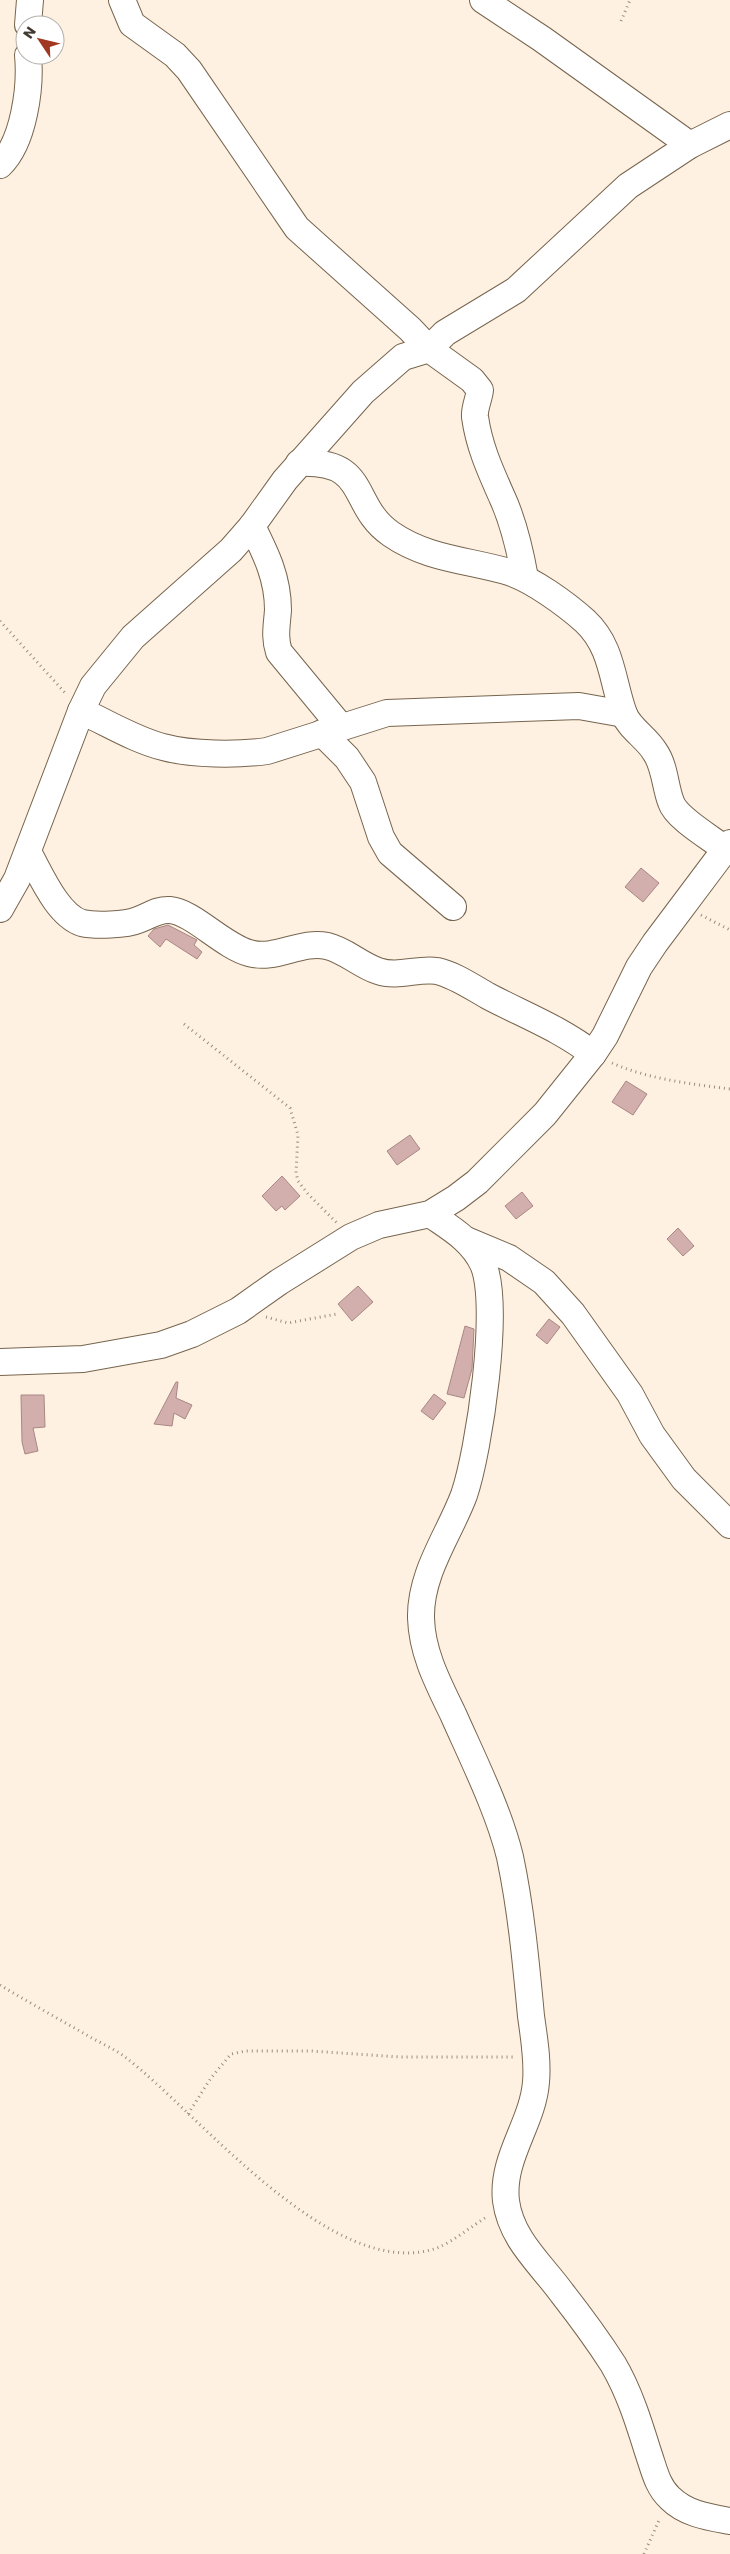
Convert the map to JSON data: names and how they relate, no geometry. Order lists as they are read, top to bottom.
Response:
{
  "north": "top left"
}
